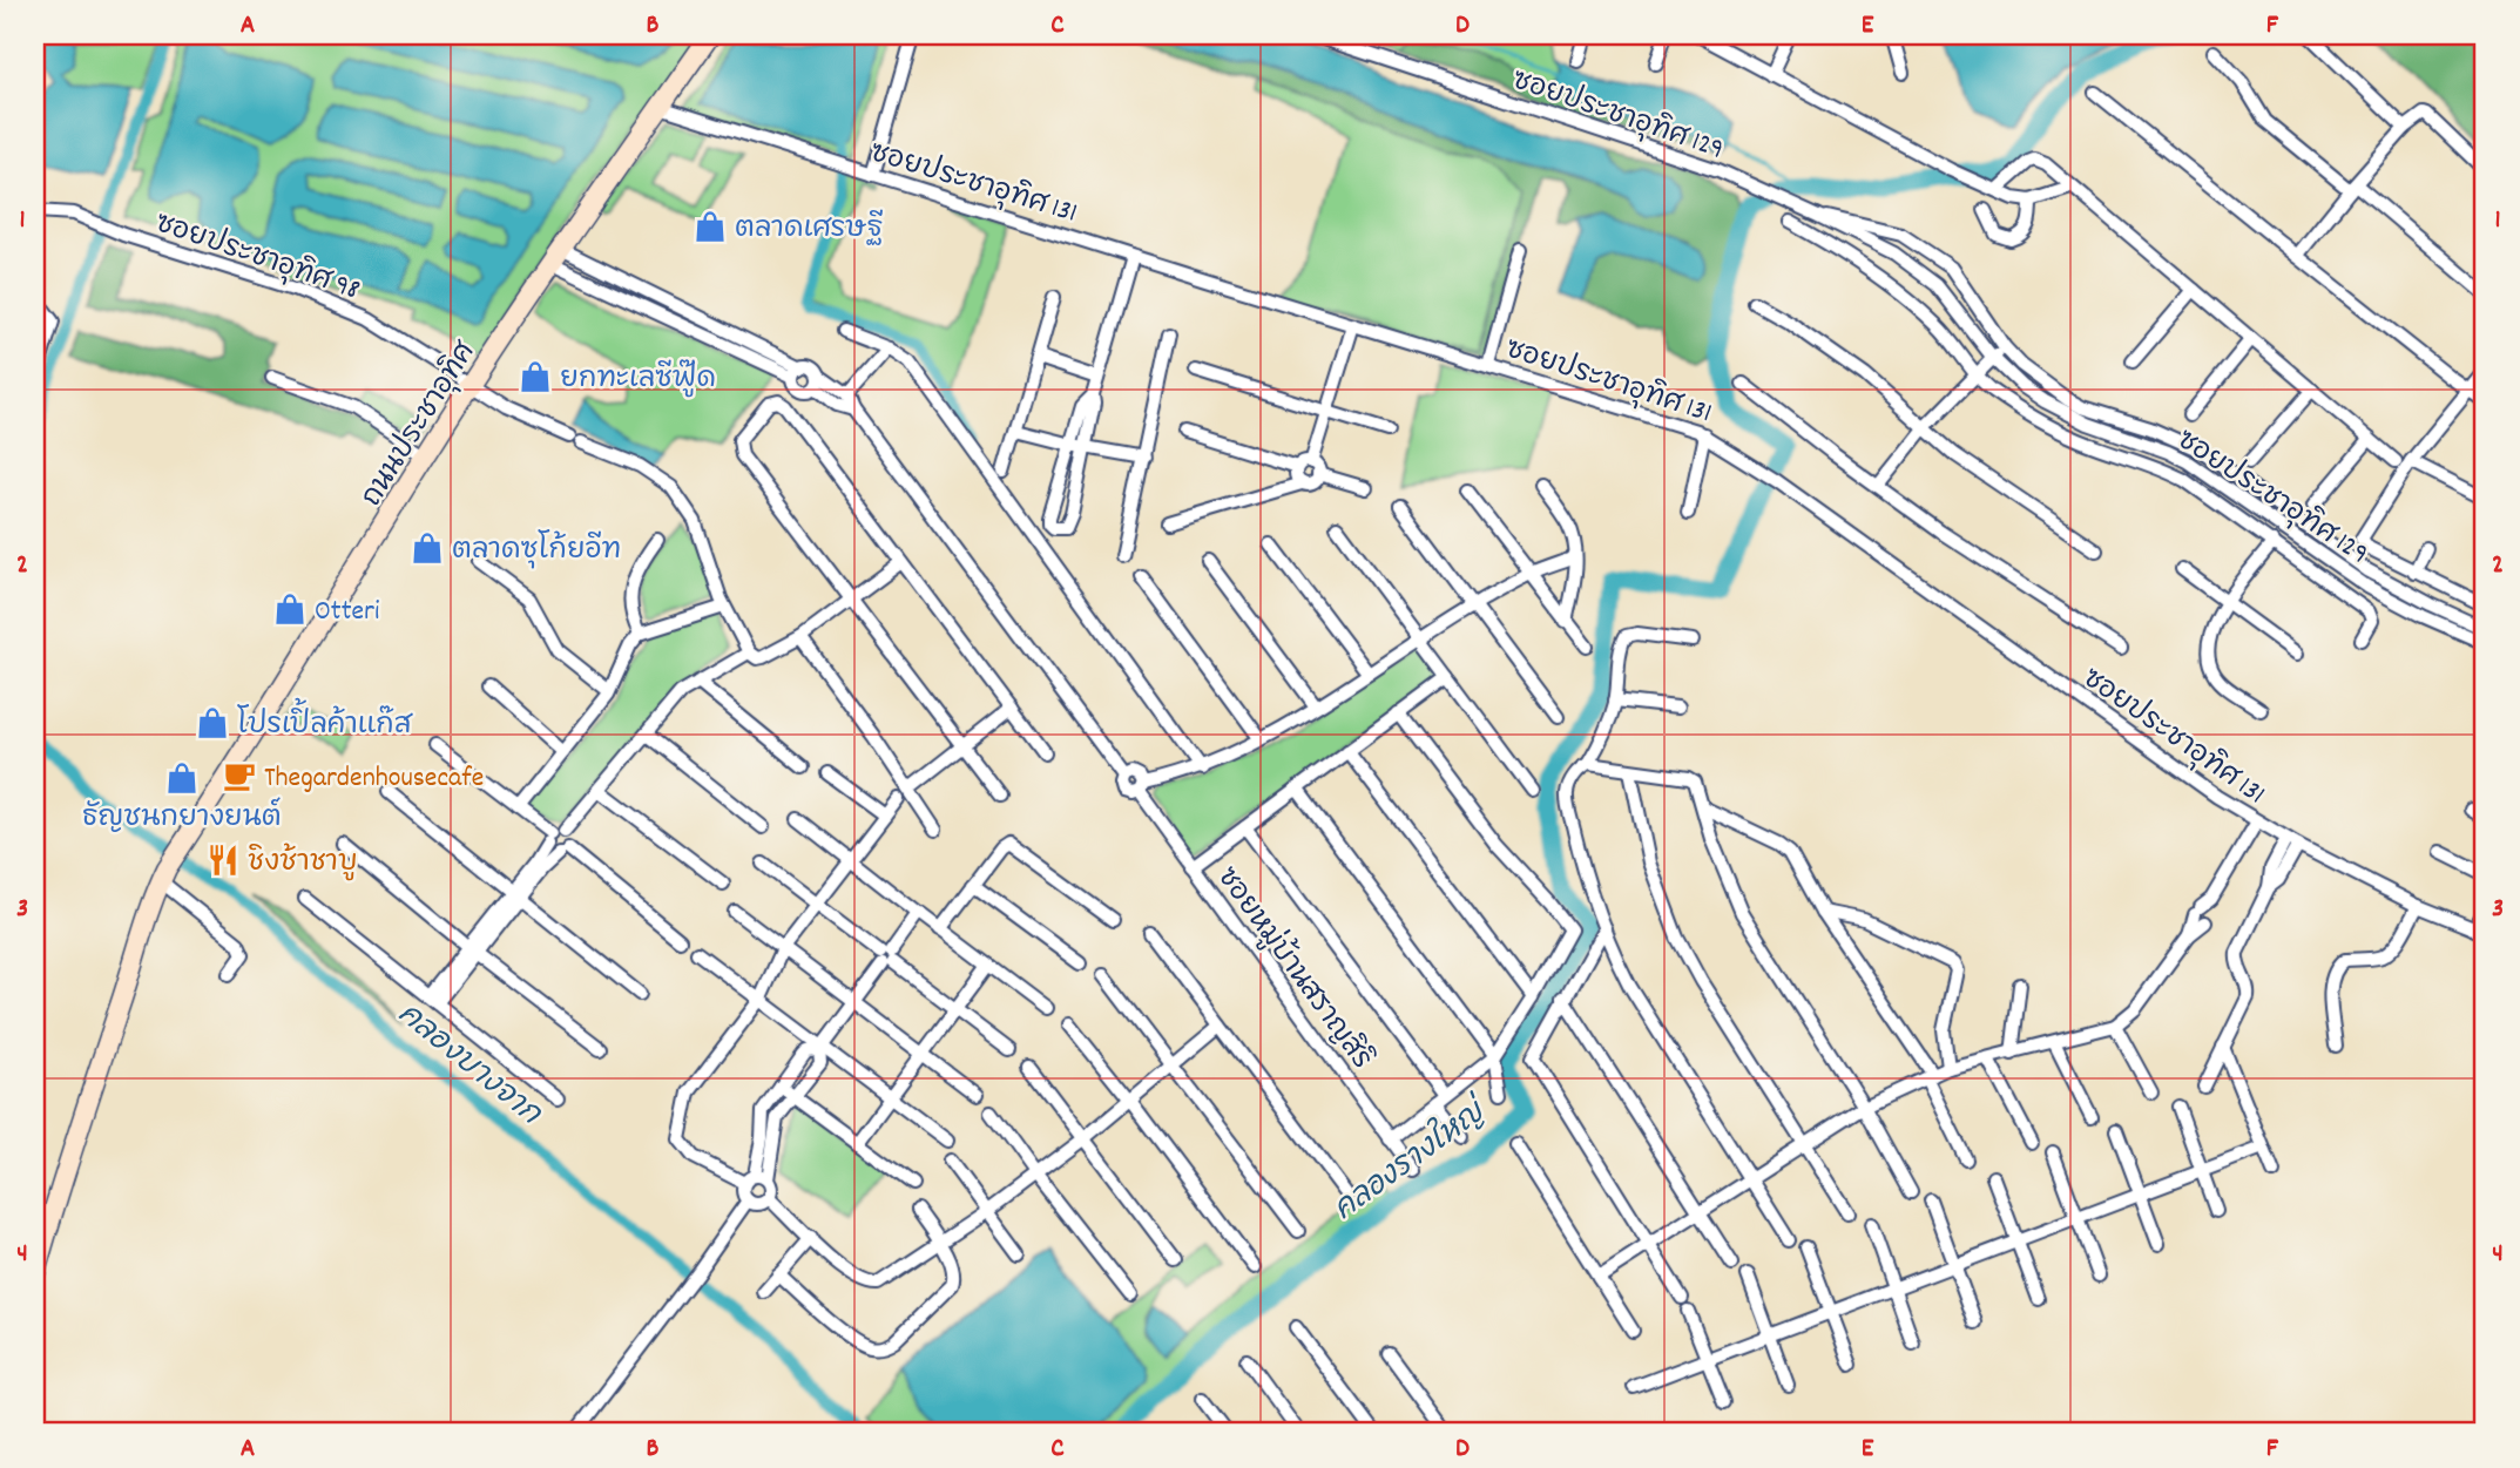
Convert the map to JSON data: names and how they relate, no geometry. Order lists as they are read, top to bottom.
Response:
{
  "streets": {
    "main road": ["ถนนประชาอุทิศ"],
    "street": [
      "ซอยประชาอุทิศ 129",
      "ซอยประชาอุทิศ 131",
      "ซอยประชาอุทิศ 98",
      "ซอยหมู่บ้านสราญสิริ"
    ]
  },
  "crossings": [
    ["ซอยประชาอุทิศ 131", "ถนนประชาอุทิศ"],
    ["ซอยประชาอุทิศ 98", "ถนนประชาอุทิศ"],
    ["ถนนประชาอุทิศ", "ซอยหมู่บ้านสราญสิริ"]
  ],
  "water": ["คลองบางจาก", "คลองรางใหญ่"],
  "places": {
    "shop": [
      "ตลาดเศรษฐี",
      "ยกทะเลซีฟู๊ด",
      "ตลาดซุโก้ยอีท",
      "Otteri",
      "โปรเปิ้ลค้าแก๊ส",
      "ธัญชนกยางยนต์"
    ],
    "cafe": ["Thegardenhousecafe"],
    "restaurant": ["ชิงช้าชาบู"]
  },
  "grid": {
    "columns": [
      "A",
      "B",
      "C",
      "D",
      "E",
      "F"
    ],
    "rows": [
      "1",
      "2",
      "3",
      "4"
    ]
  }
}
